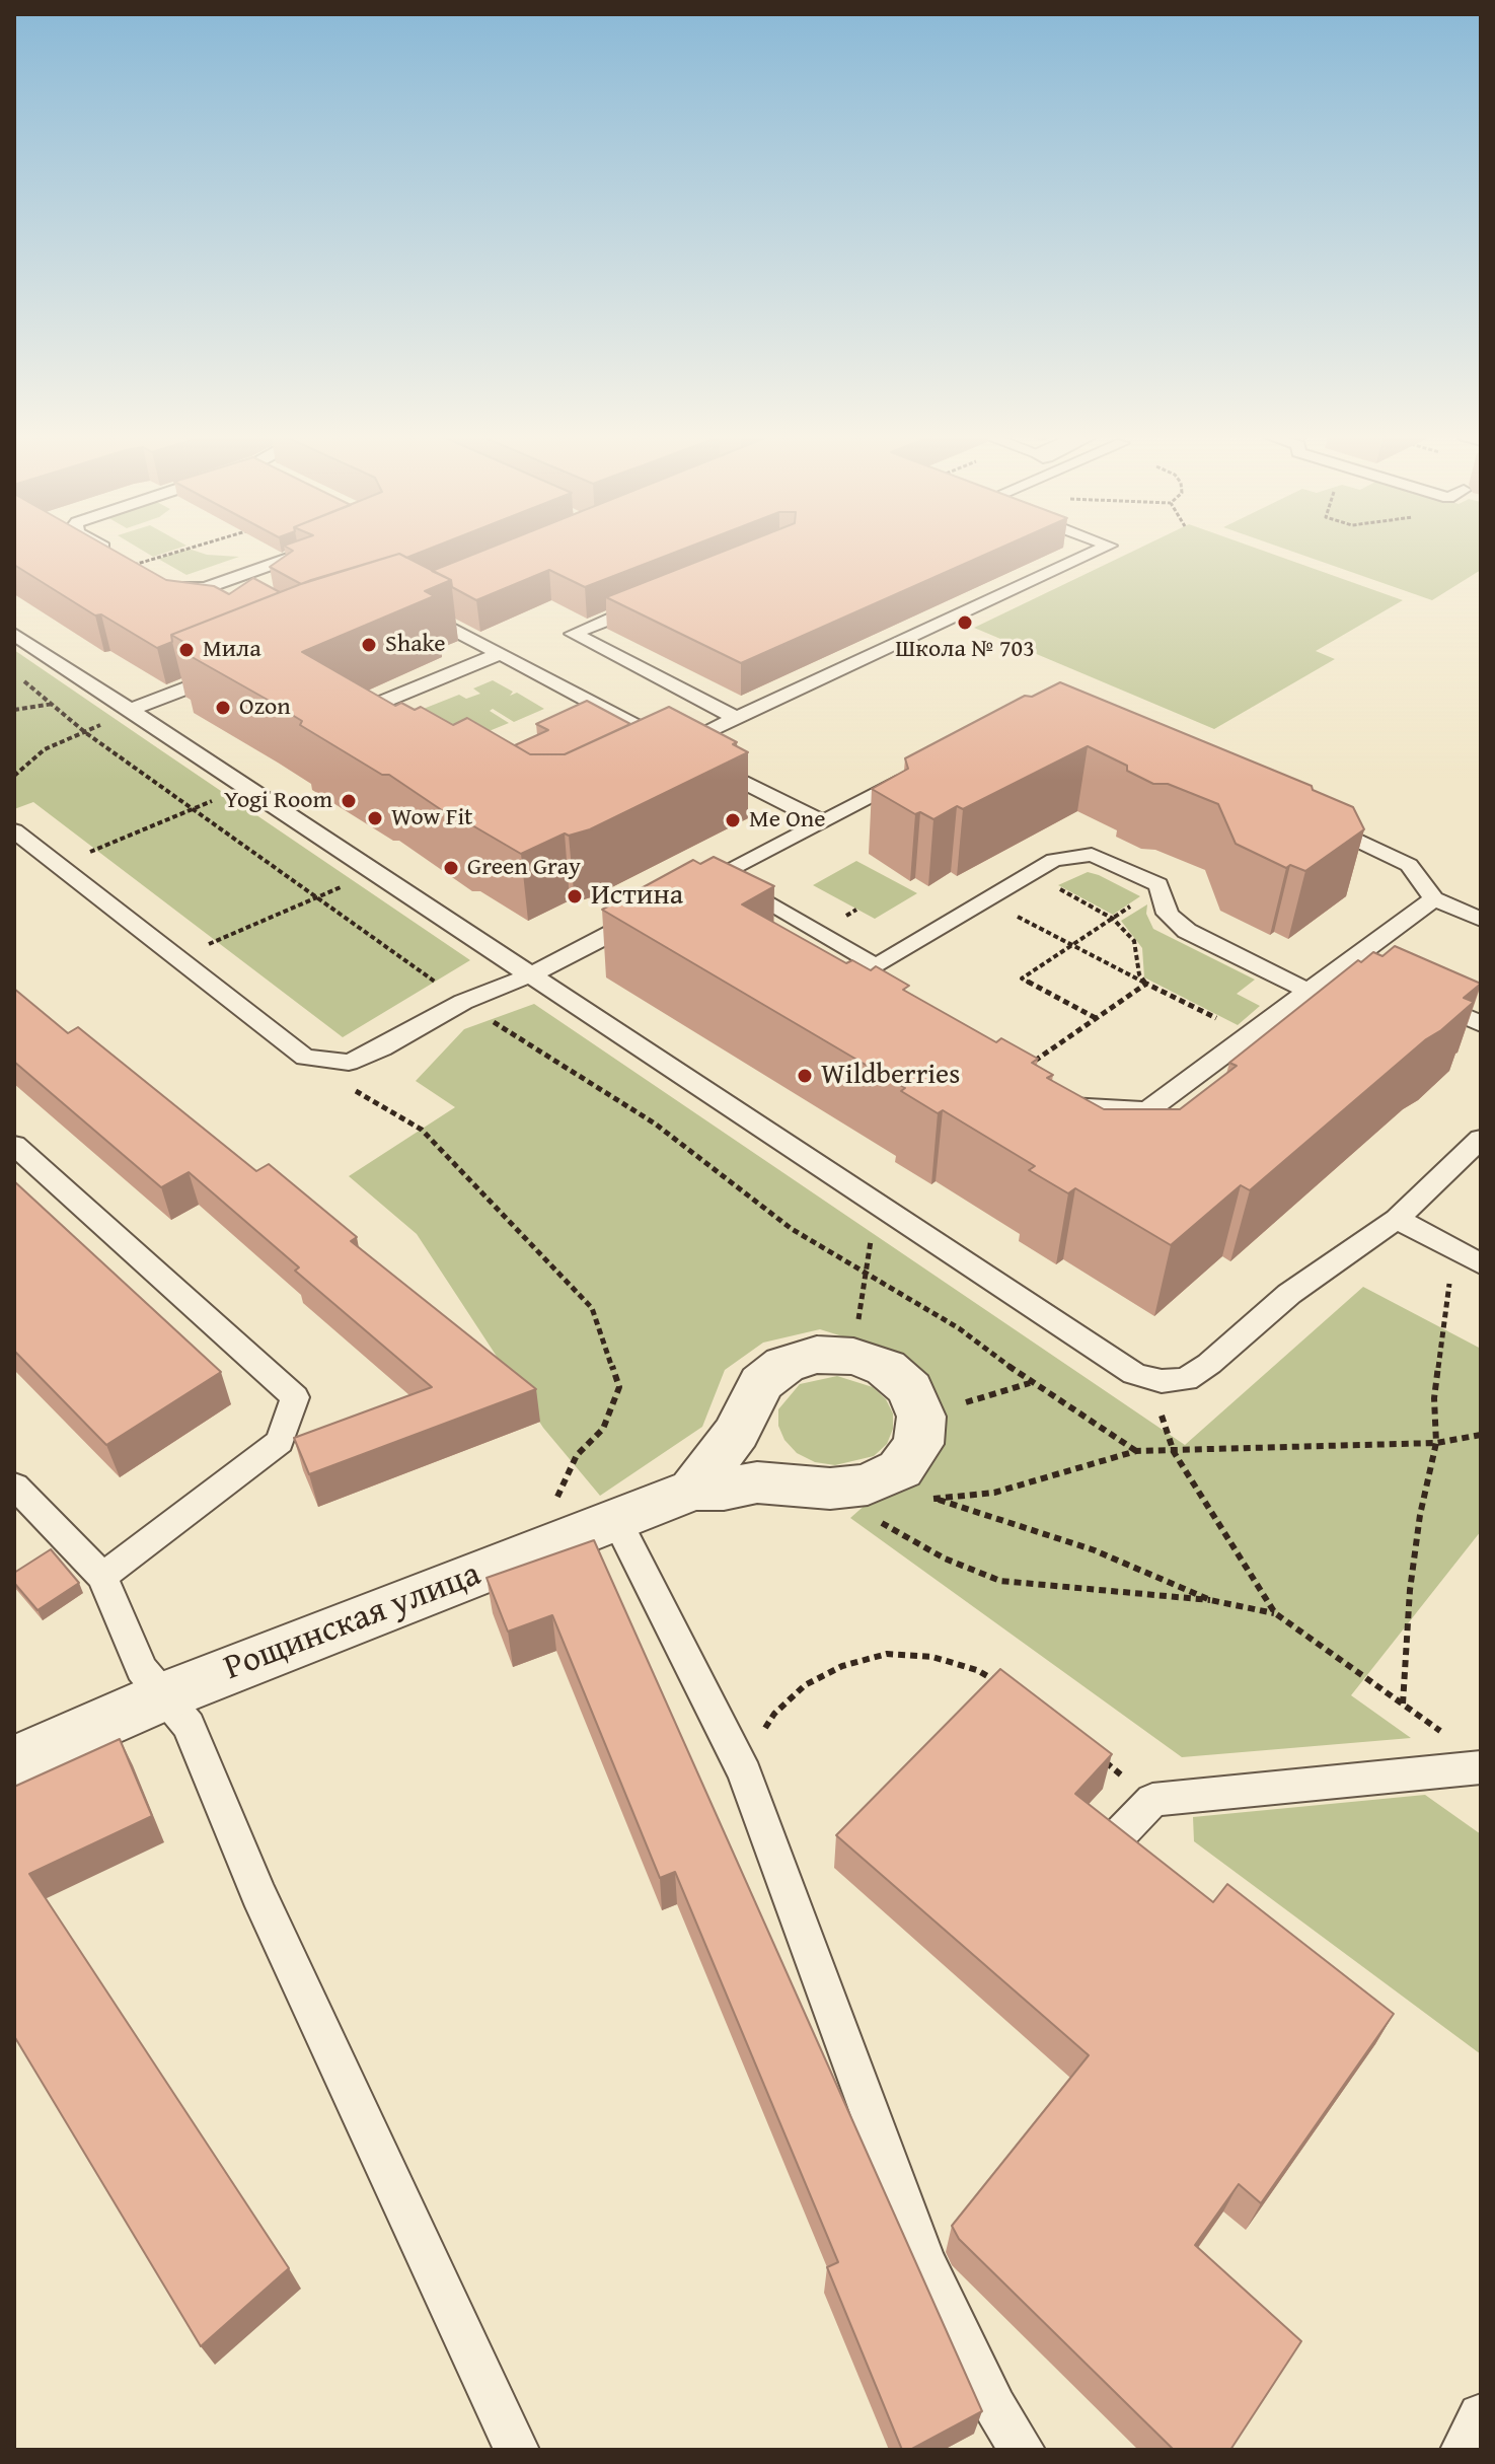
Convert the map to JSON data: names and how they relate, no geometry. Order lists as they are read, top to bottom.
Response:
{
  "streets": {
    "street": ["Рощинская улица"]
  },
  "places": [
    "Школа № 703",
    "Shake",
    "Мила",
    "Ozon",
    "Yogi Room",
    "Wow Fit",
    "Me One",
    "Green Gray",
    "Истина",
    "Wildberries"
  ]
}
